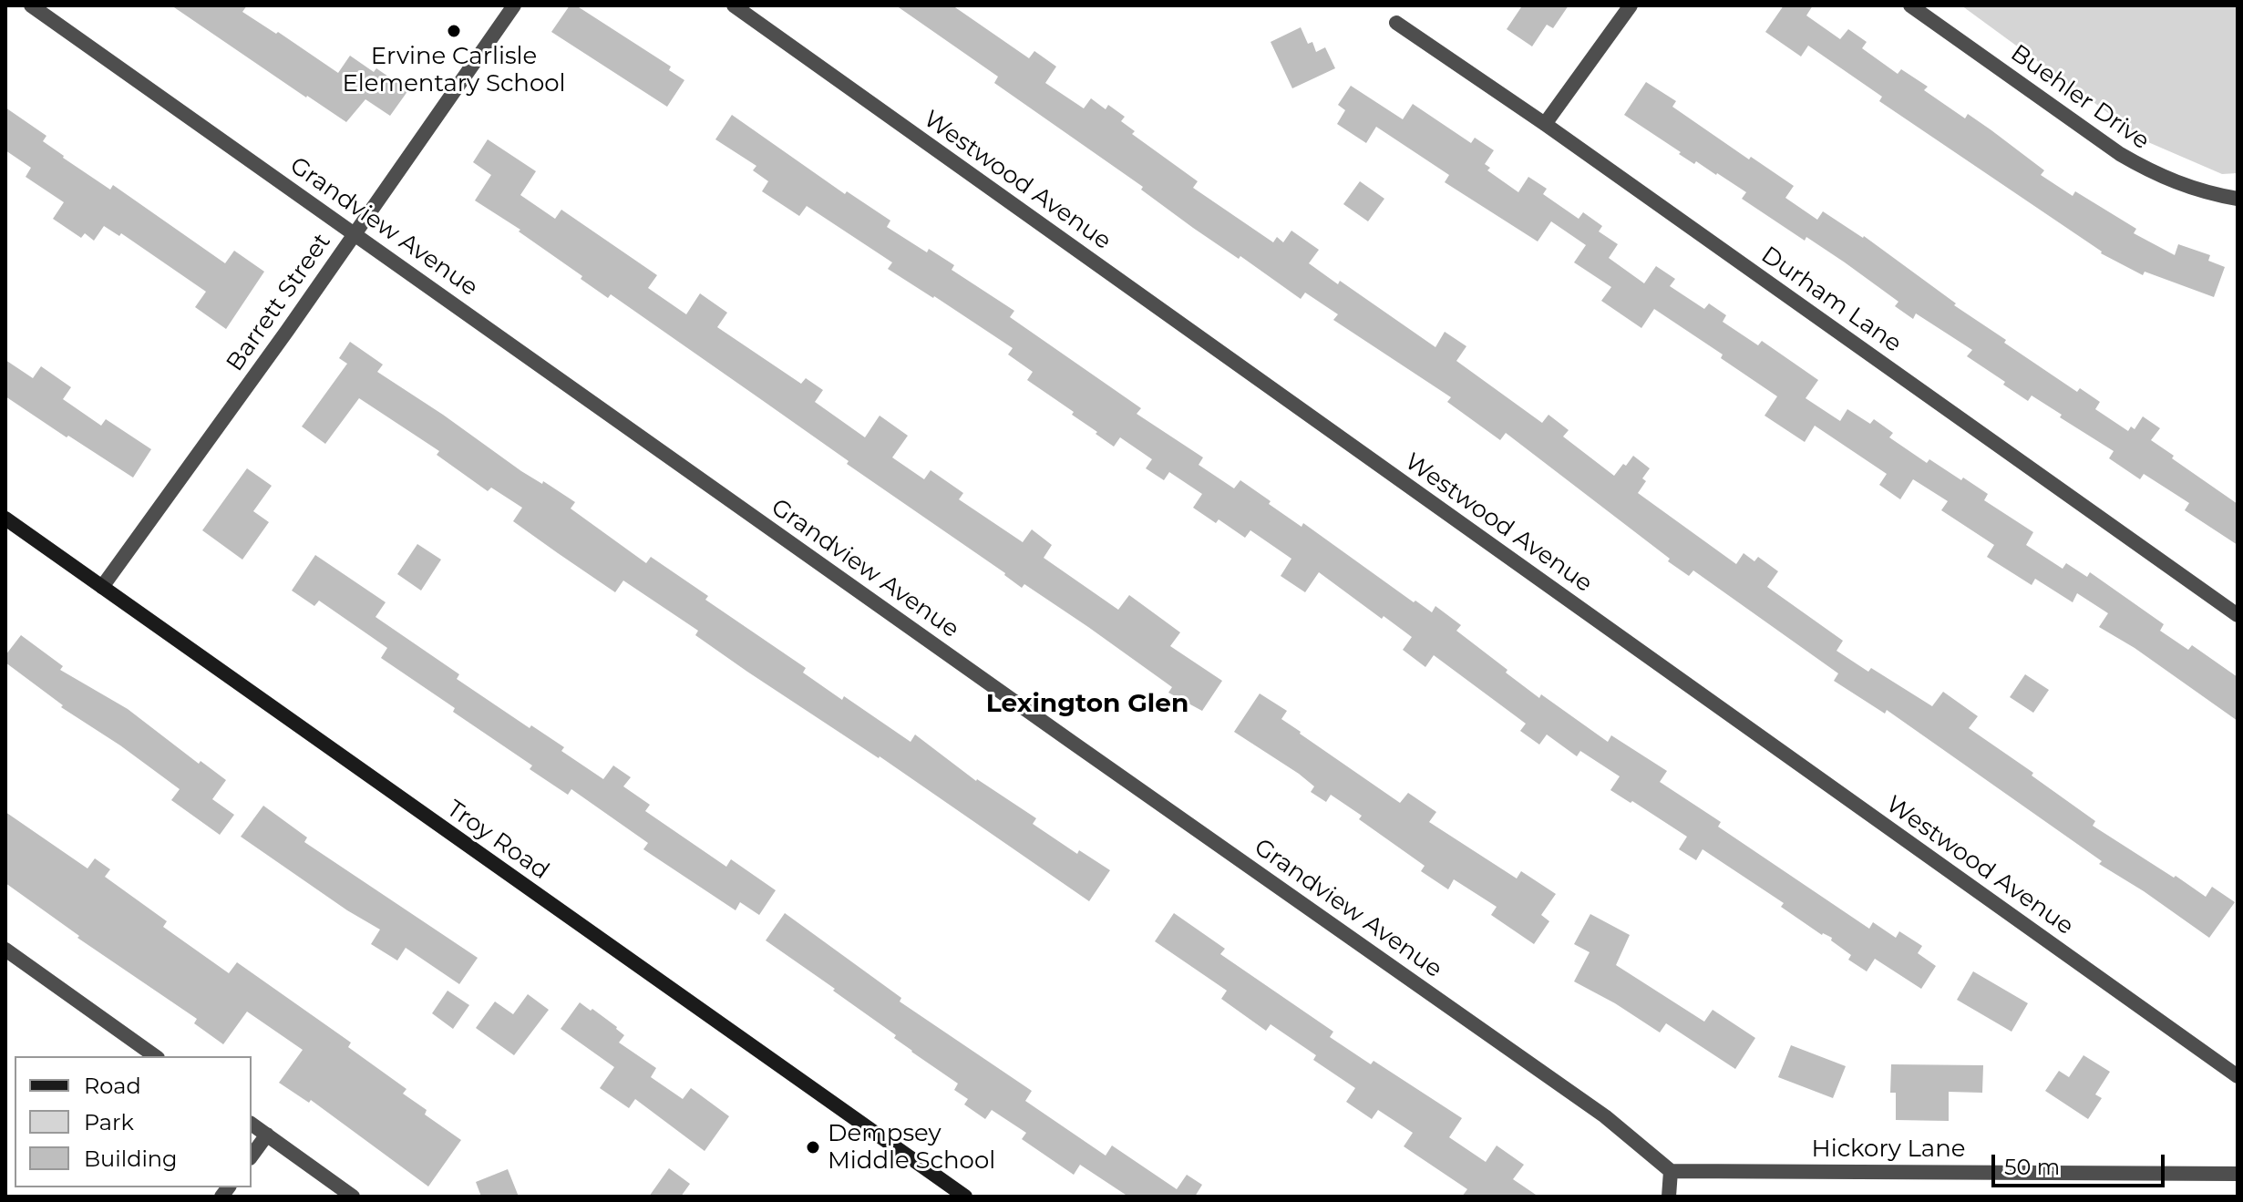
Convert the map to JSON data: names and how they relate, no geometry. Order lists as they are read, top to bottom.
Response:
{
  "streets": {
    "street": [
      "Buehler Drive",
      "Westwood Avenue",
      "Grandview Avenue",
      "Durham Lane",
      "Barrett Street",
      "Troy Road",
      "Hickory Lane"
    ]
  },
  "crossings": [
    ["Grandview Avenue", "Barrett Street"],
    ["Grandview Avenue", "Hickory Lane"],
    ["Barrett Street", "Troy Road"]
  ],
  "districts": ["Lexington Glen"],
  "places": ["Ervine Carlisle Elementary School", "Dempsey Middle School"],
  "legend": ["Road", "Park", "Building"],
  "scale_bar": "50 m"
}
